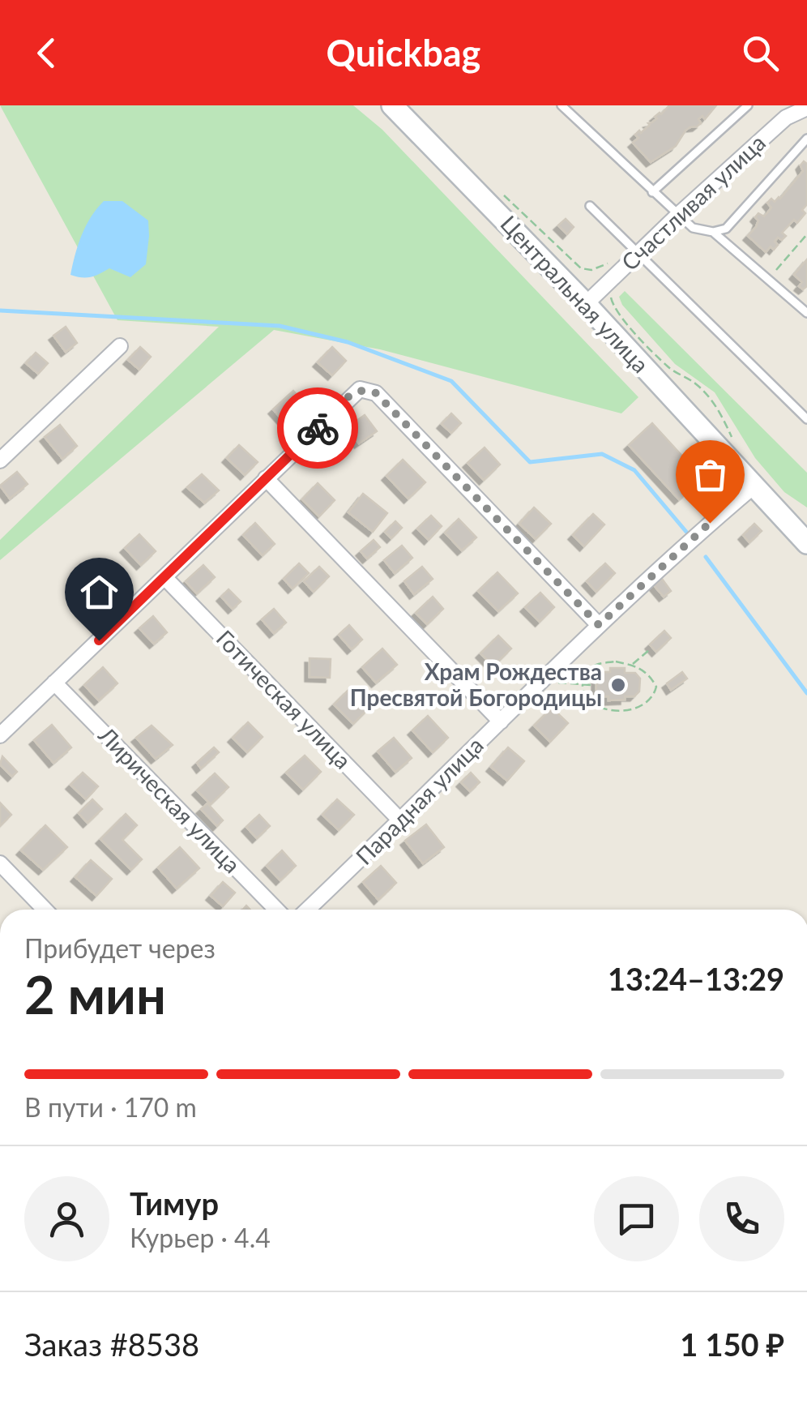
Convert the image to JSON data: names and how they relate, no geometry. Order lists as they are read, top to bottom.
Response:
{
  "streets": {
    "main road": ["Центральная улица"],
    "street": [
      "Счастливая улица",
      "Готическая улица",
      "Лирическая улица",
      "Парадная улица"
    ]
  },
  "crossings": [
    ["Счастливая улица", "Центральная улица"],
    ["Центральная улица", "Парадная улица"],
    ["Готическая улица", "Парадная улица"]
  ],
  "places": ["Храм Рождества Пресвятой Богородицы"],
  "page": {
    "header": "Quickbag",
    "heading": ["2 мин", "Прибудет через", "13:24–13:29"],
    "panel": [
      "Тимур",
      "Курьер · 4.4",
      "Заказ #8538",
      "1 150 ₽"
    ],
    "bar": "В пути · 170 m"
  }
}
